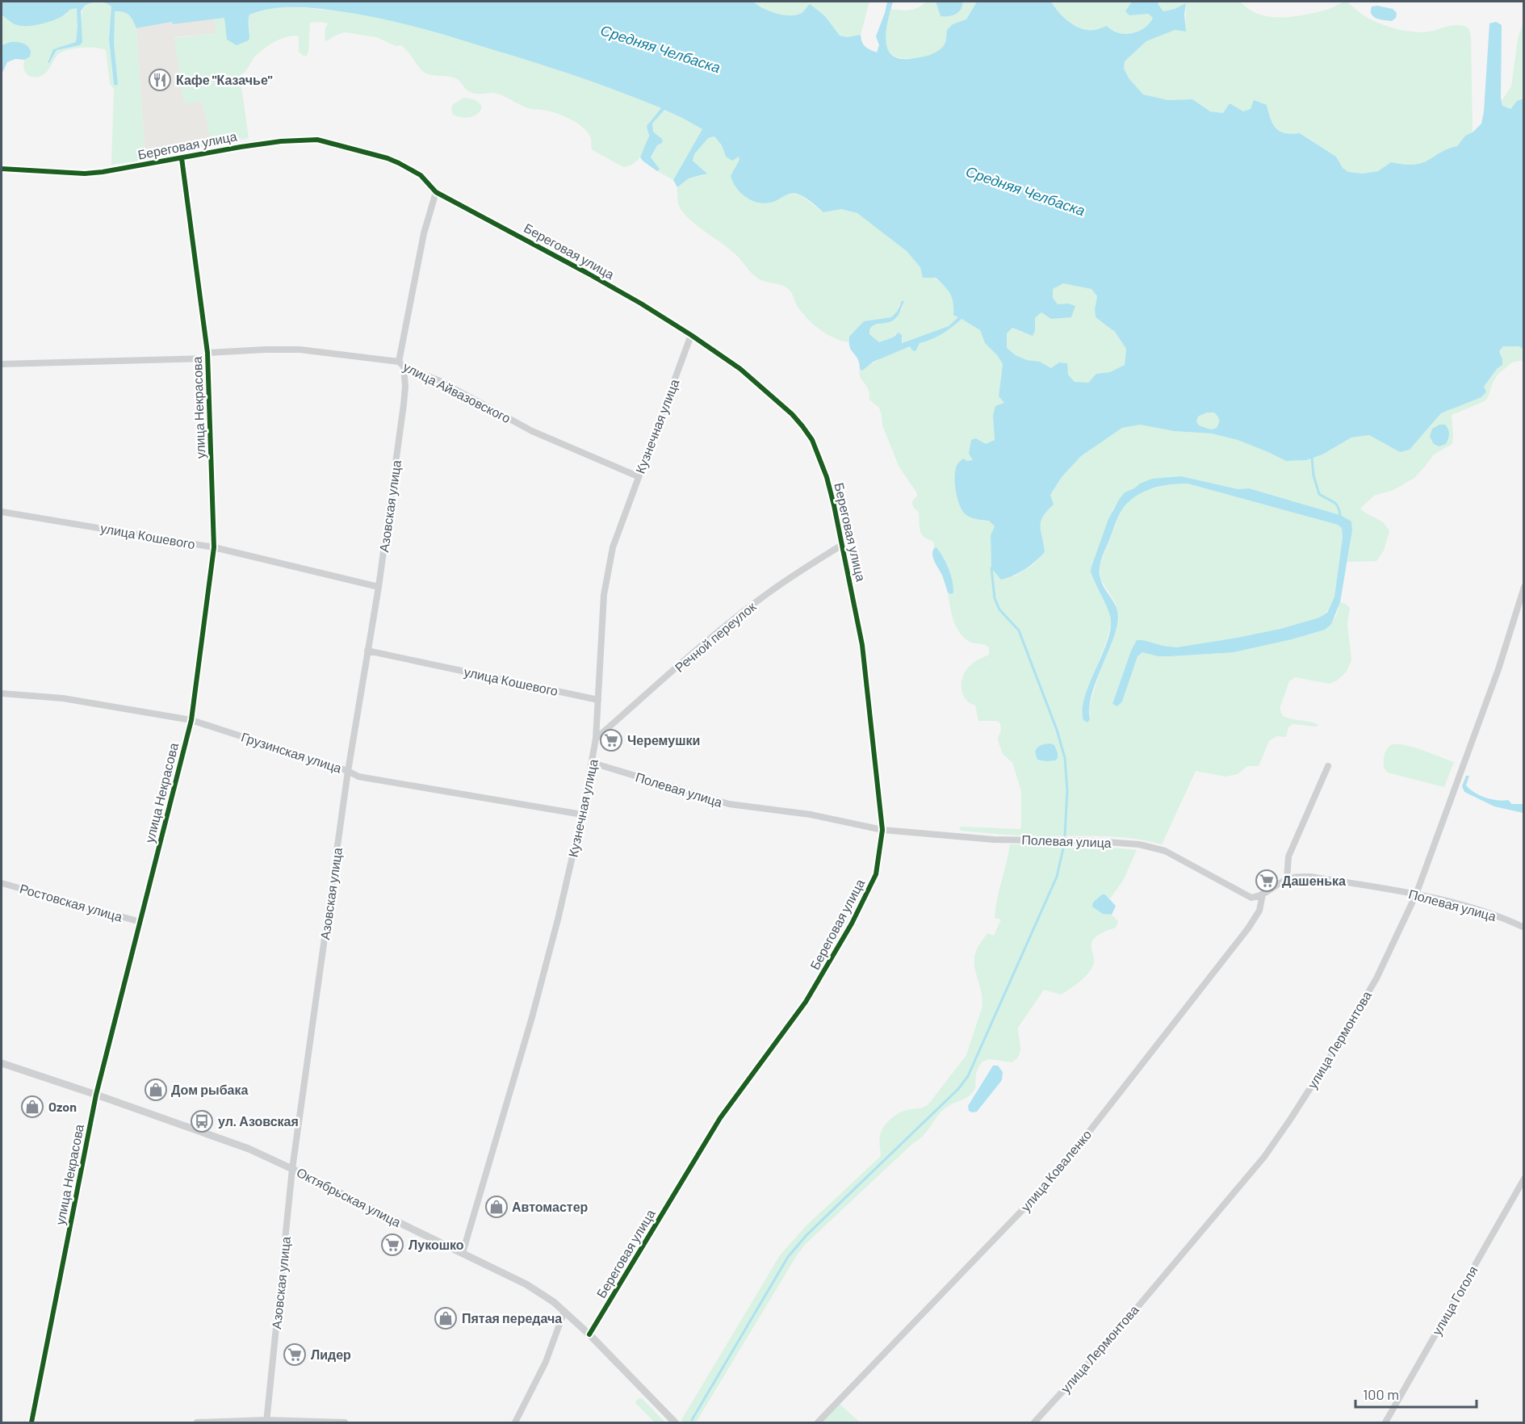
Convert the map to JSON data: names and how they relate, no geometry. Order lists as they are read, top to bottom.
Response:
{
  "streets": {
    "street": [
      "Береговая улица",
      "улица Айвазовского",
      "улица Некрасова",
      "Кузнечная улица",
      "Азовская улица",
      "улица Кошевого",
      "Речной переулок",
      "Грузинская улица",
      "Полевая улица",
      "Ростовская улица",
      "улица Лермонтова",
      "улица Коваленко",
      "Октябрьская улица",
      "улица Гоголя"
    ]
  },
  "crossings": [
    ["Береговая улица", "улица Некрасова"],
    ["Береговая улица", "Кузнечная улица"],
    ["Береговая улица", "Азовская улица"],
    ["Береговая улица", "Речной переулок"],
    ["Береговая улица", "Полевая улица"],
    ["Береговая улица", "Октябрьская улица"],
    ["улица Айвазовского", "улица Некрасова"],
    ["улица Айвазовского", "Кузнечная улица"],
    ["улица Айвазовского", "Азовская улица"],
    ["улица Некрасова", "улица Кошевого"],
    ["улица Некрасова", "Грузинская улица"],
    ["улица Некрасова", "Ростовская улица"],
    ["улица Некрасова", "Октябрьская улица"],
    ["Кузнечная улица", "улица Кошевого"],
    ["Кузнечная улица", "Речной переулок"],
    ["Кузнечная улица", "Грузинская улица"],
    ["Кузнечная улица", "Полевая улица"],
    ["Кузнечная улица", "Октябрьская улица"],
    ["Азовская улица", "улица Кошевого"],
    ["Азовская улица", "Грузинская улица"],
    ["Азовская улица", "Октябрьская улица"],
    ["Полевая улица", "улица Лермонтова"],
    ["Полевая улица", "улица Коваленко"]
  ],
  "water": ["Средняя Челбаска"],
  "places": {
    "restaurant": ["Кафе \"Казачье\""],
    "supermarket": [
      "Черемушки",
      "Дашенька",
      "Лукошко",
      "Лидер"
    ],
    "shop": [
      "Дом рыбака",
      "Ozon",
      "Автомастер",
      "Пятая передача"
    ],
    "bus stop": ["ул. Азовская"]
  },
  "scale_bar": "100 m"
}
